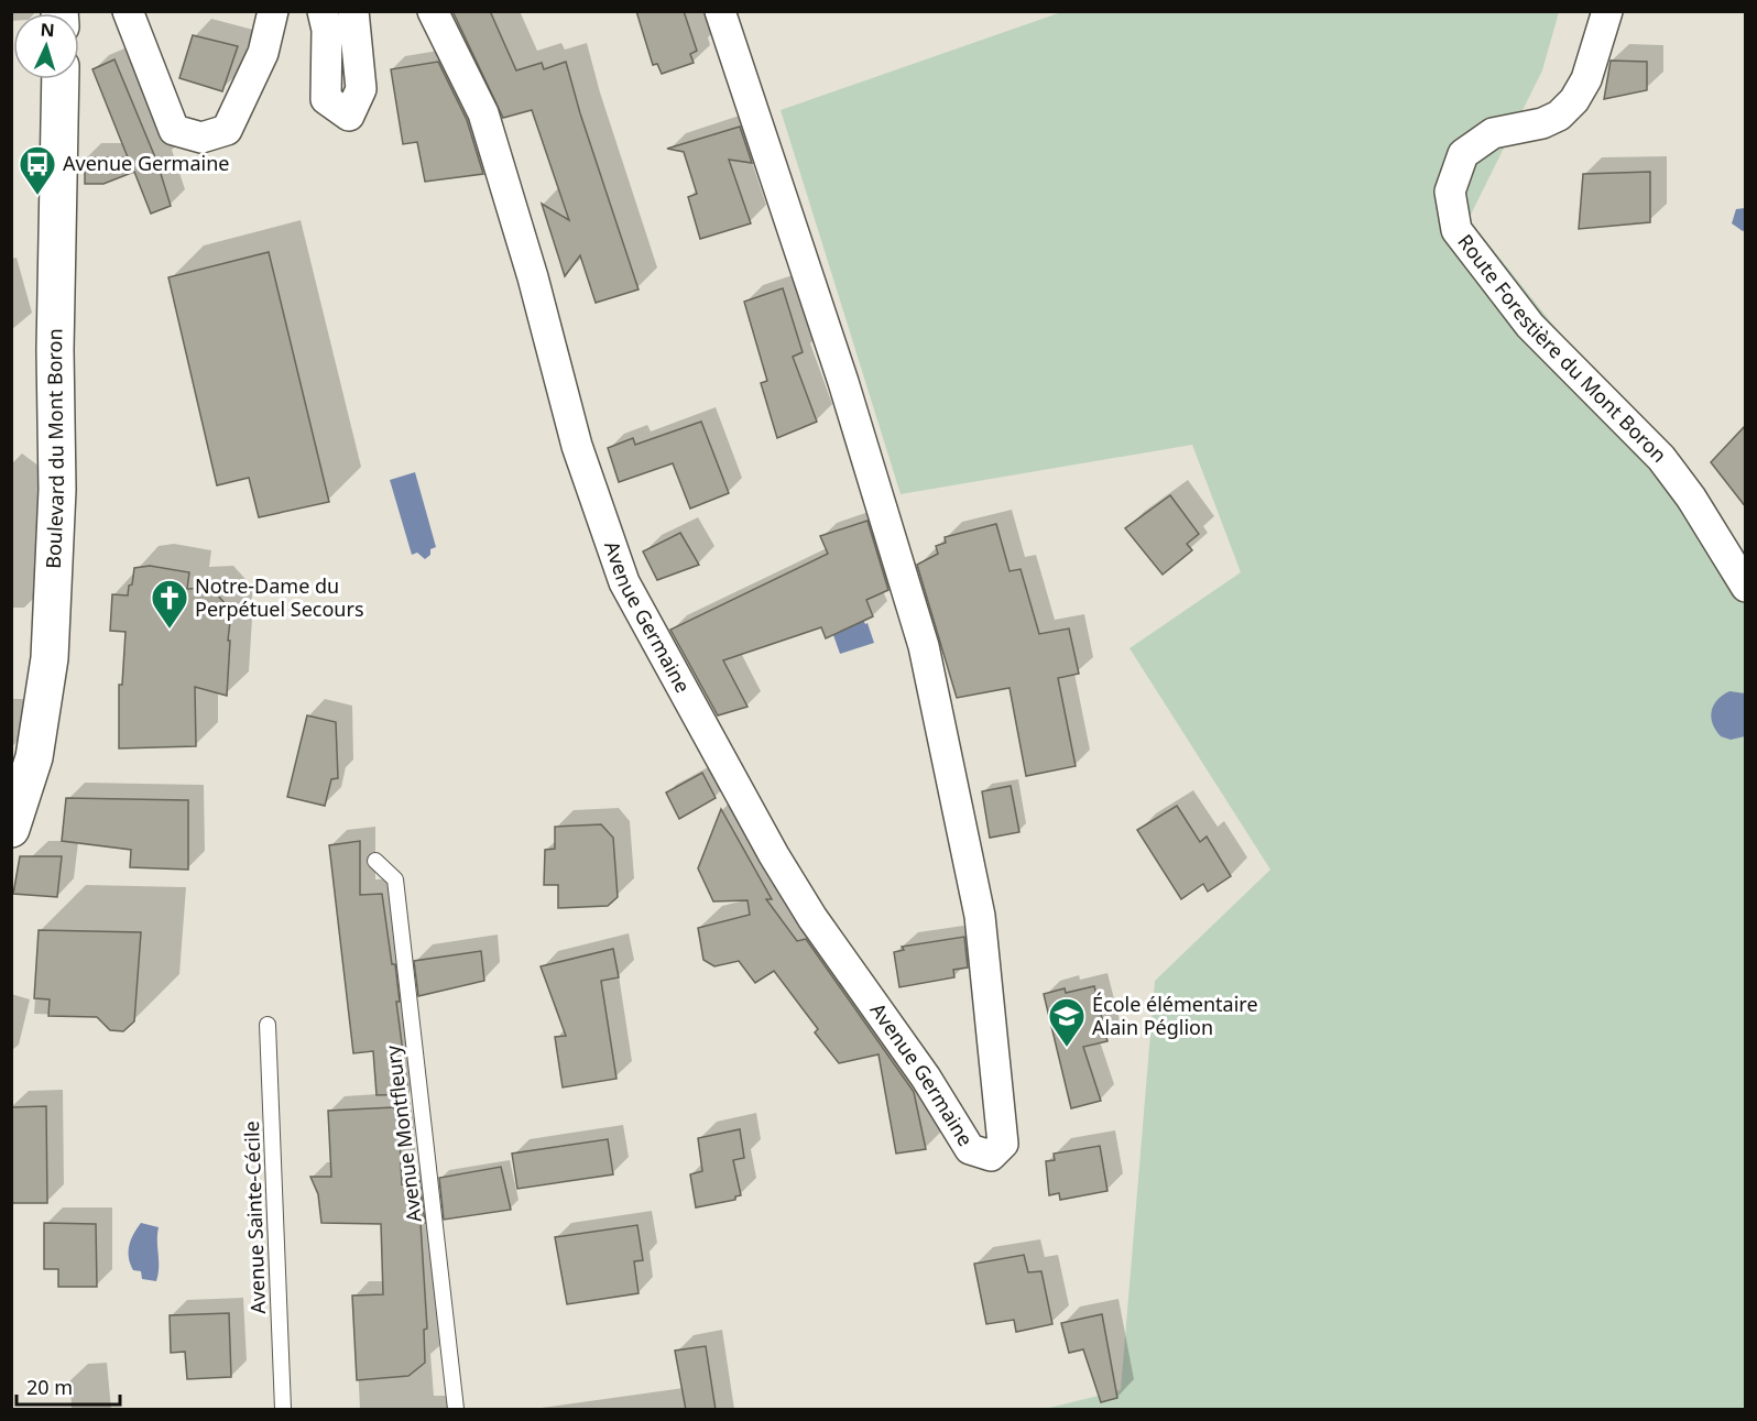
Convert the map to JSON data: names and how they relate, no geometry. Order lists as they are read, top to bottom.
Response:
{
  "streets": {
    "street": ["Route Forestière du Mont Boron", "Boulevard du Mont Boron", "Avenue Germaine"],
    "lane": ["Avenue Montfleury", "Avenue Sainte-Cécile"]
  },
  "places": {
    "bus stop": ["Avenue Germaine"],
    "church": ["Notre-Dame du Perpétuel Secours"],
    "school or university": ["École élémentaire Alain Péglion"]
  },
  "scale_bar": "20 m",
  "north": "top"
}
